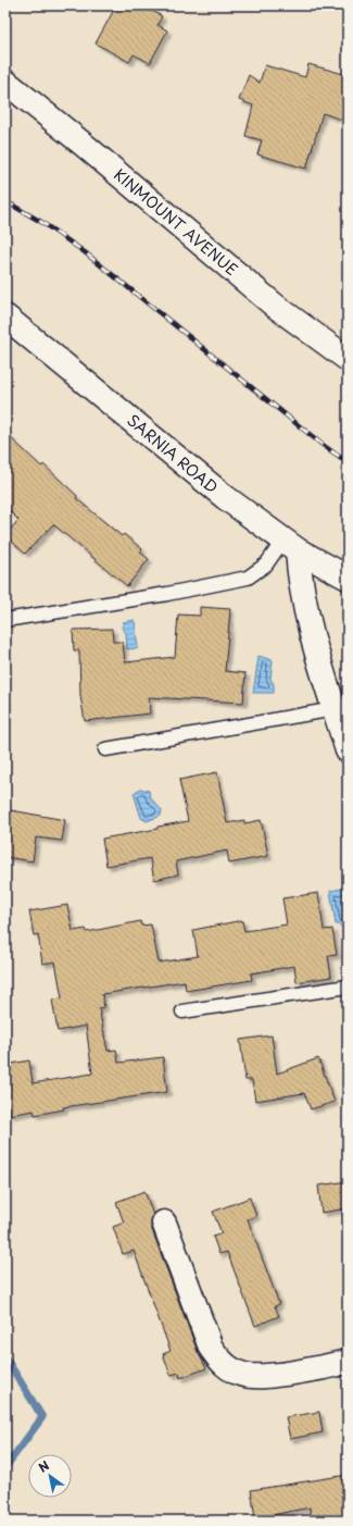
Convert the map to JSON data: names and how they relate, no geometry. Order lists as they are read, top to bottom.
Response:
{
  "streets": {
    "street": ["KINMOUNT AVENUE", "SARNIA ROAD"]
  },
  "north": "top left"
}
